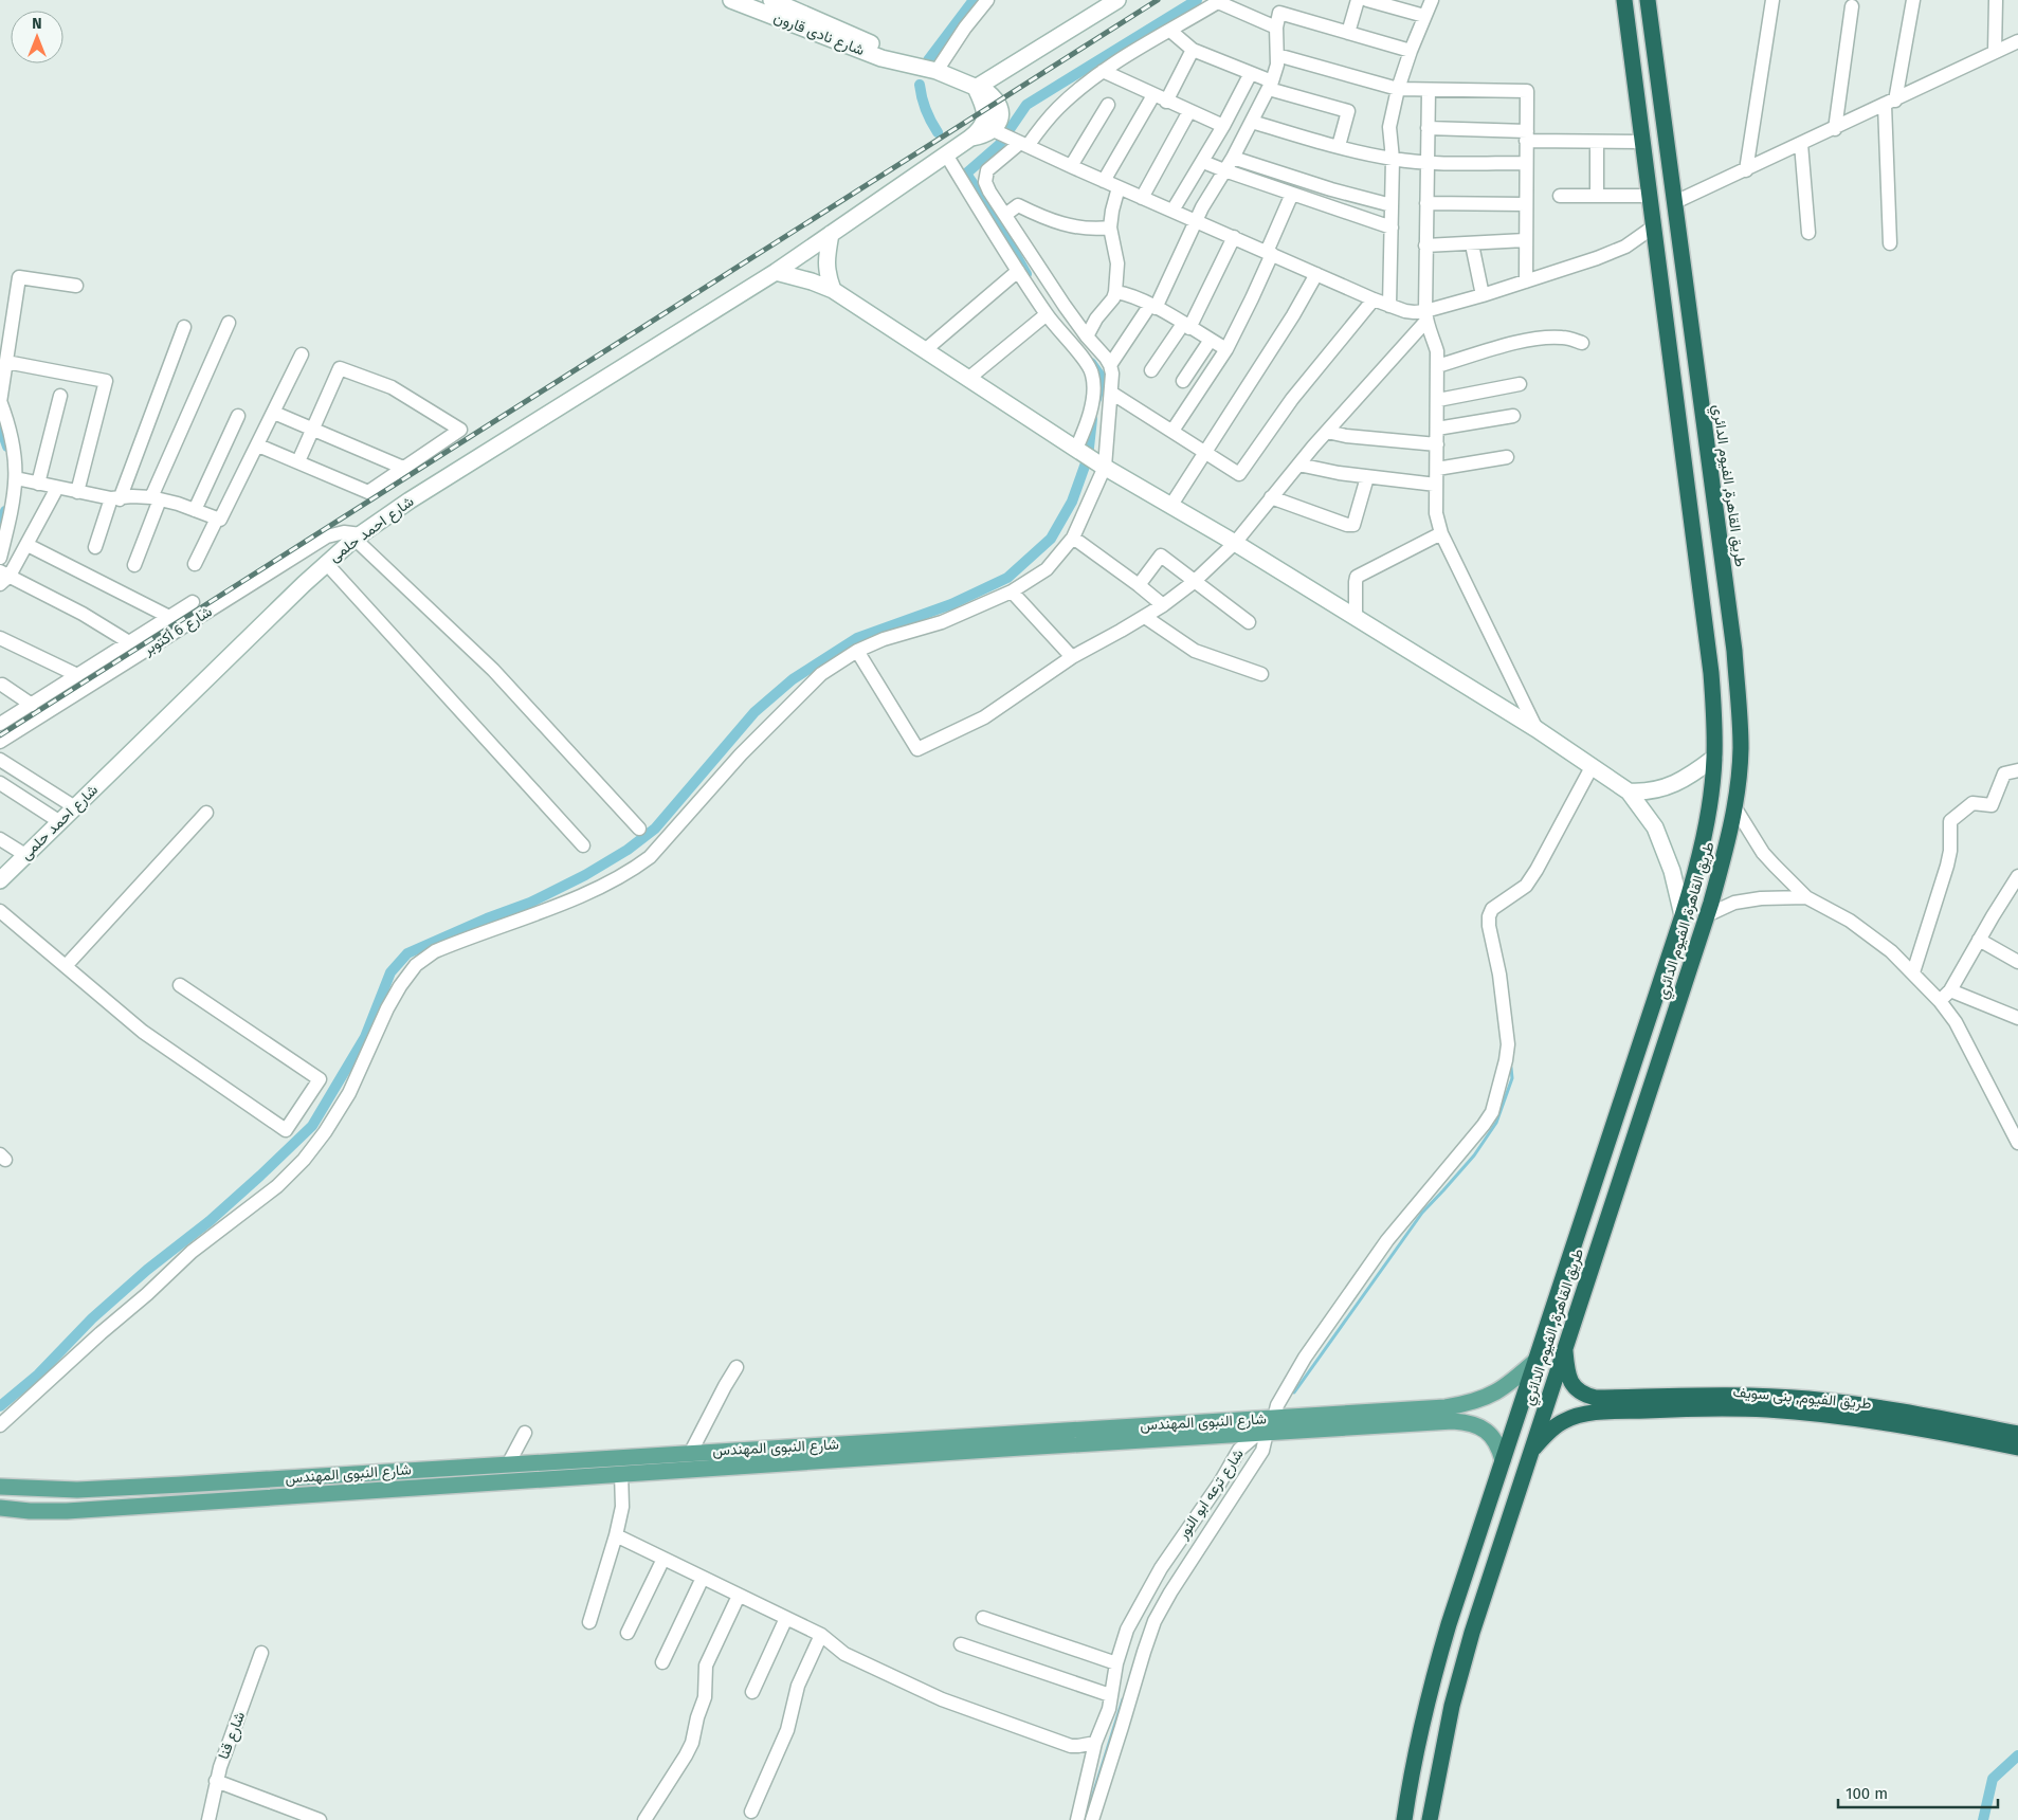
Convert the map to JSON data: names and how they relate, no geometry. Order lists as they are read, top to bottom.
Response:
{
  "streets": {
    "highway": ["طريق القاهرة, الفيوم الدائري", "طريق الفيوم, بنى سويف"],
    "main road": ["شارع نادى قارون", "شارع احمد حلمى", "شارع النبوى المهندس"],
    "street": ["شارع 6 أكتوبر", "شارع ترعه ابو النور", "شارع قنا"]
  },
  "crossings": [
    ["شارع نادى قارون", "شارع احمد حلمى"],
    ["طريق القاهرة, الفيوم الدائري", "طريق الفيوم, بنى سويف"],
    ["طريق القاهرة, الفيوم الدائري", "شارع النبوى المهندس"],
    ["شارع احمد حلمى", "شارع 6 أكتوبر"],
    ["شارع النبوى المهندس", "شارع ترعه ابو النور"]
  ],
  "scale_bar": "100 m",
  "north": "top"
}
